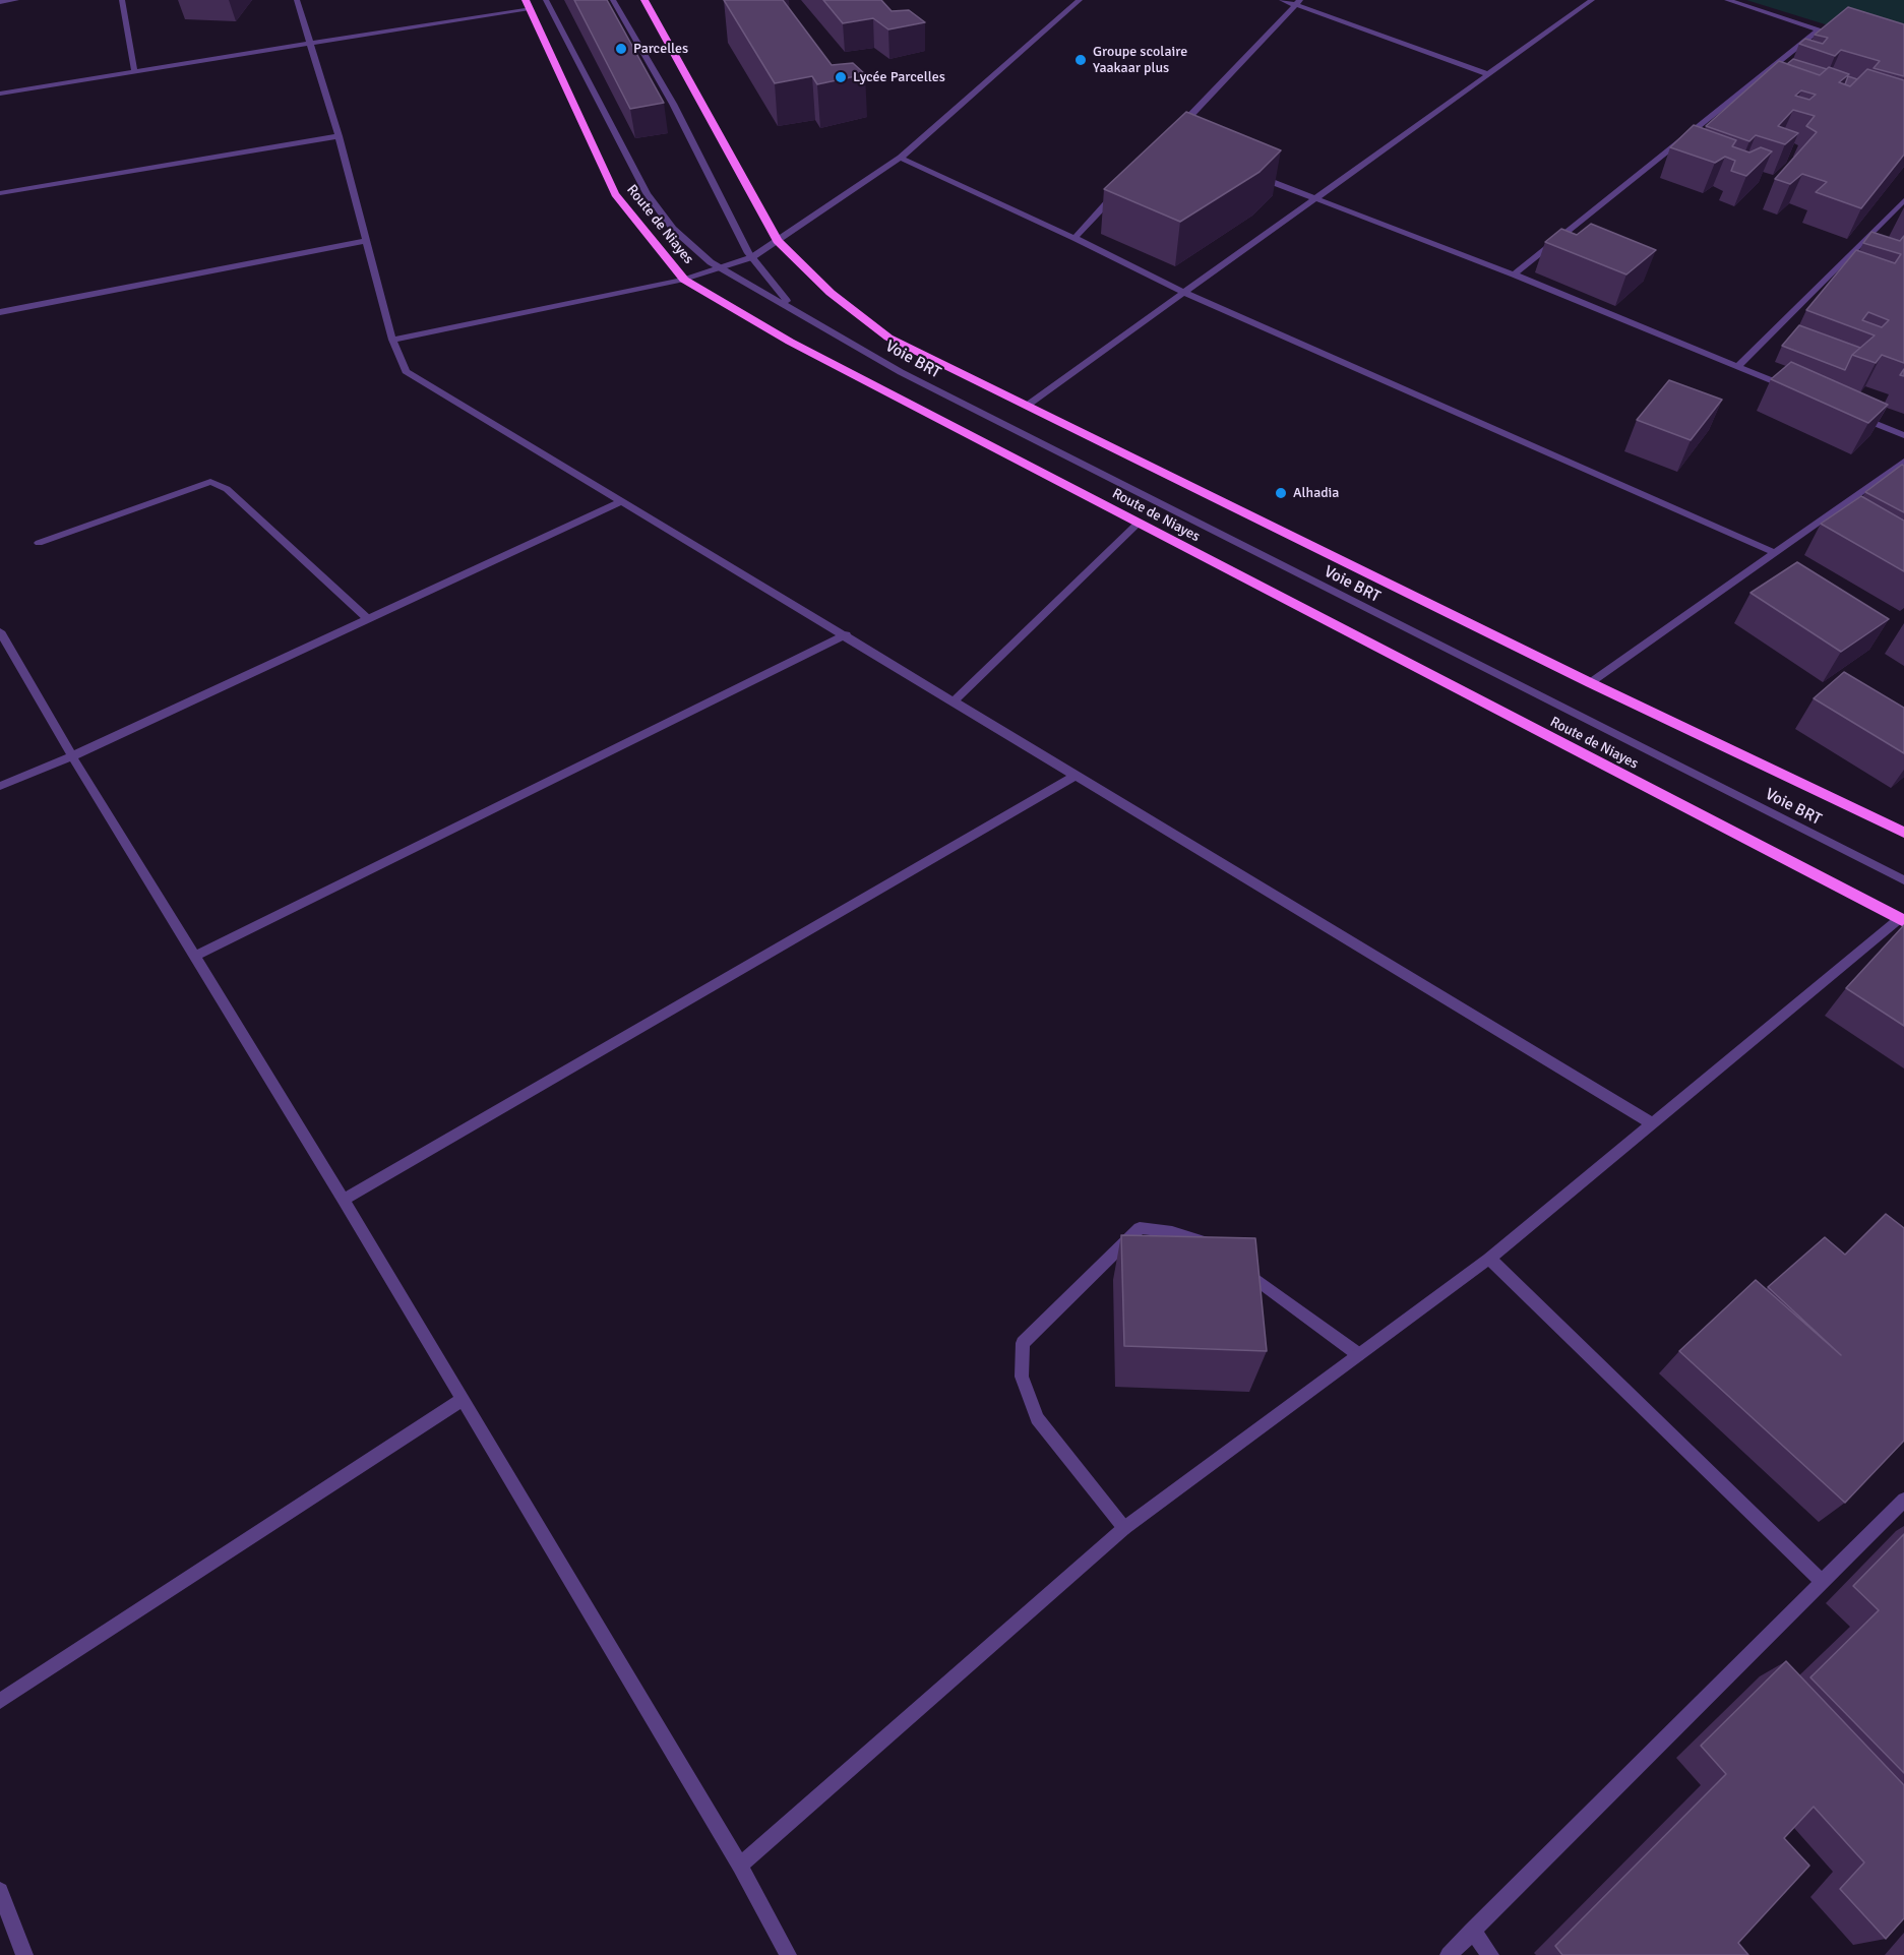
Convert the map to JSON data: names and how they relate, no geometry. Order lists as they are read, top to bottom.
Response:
{
  "streets": {
    "main road": ["Route de Niayes"],
    "street": ["Voie BRT"]
  },
  "places": [
    "Parcelles",
    "Groupe scolaire Yaakaar plus",
    "Lycée Parcelles",
    "Alhadia"
  ]
}
